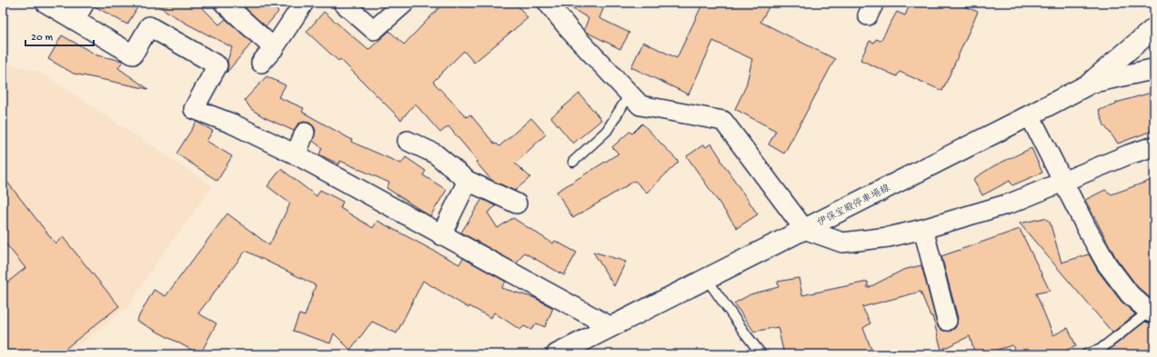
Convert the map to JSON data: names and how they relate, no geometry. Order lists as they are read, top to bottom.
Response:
{
  "streets": {
    "main road": ["伊保宝殿停車場線"]
  },
  "scale_bar": "20 m"
}
